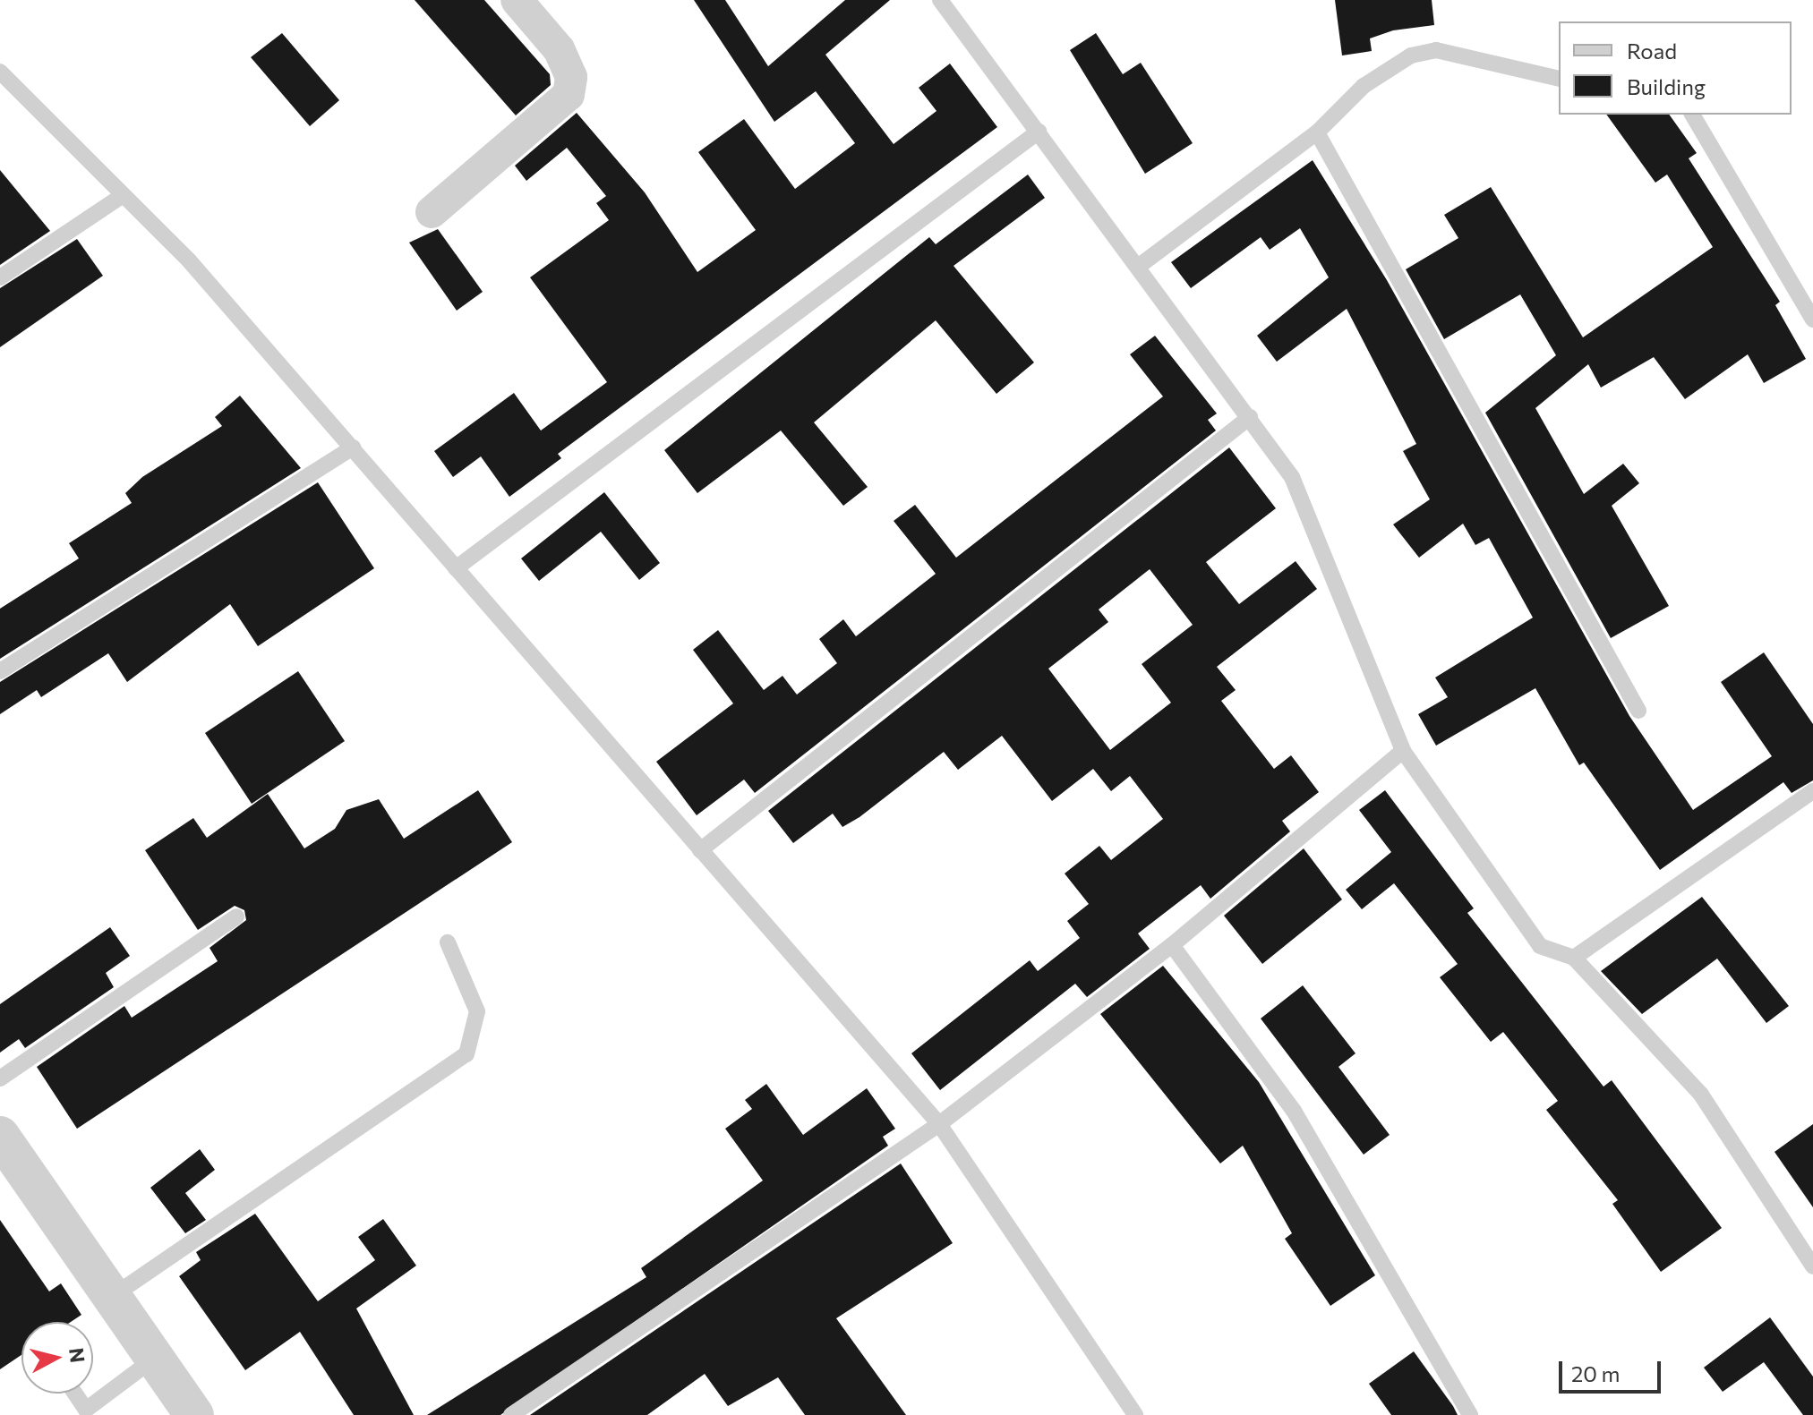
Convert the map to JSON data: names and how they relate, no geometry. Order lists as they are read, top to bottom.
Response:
{
  "legend": ["Road", "Building"],
  "scale_bar": "20 m",
  "north": "right"
}
